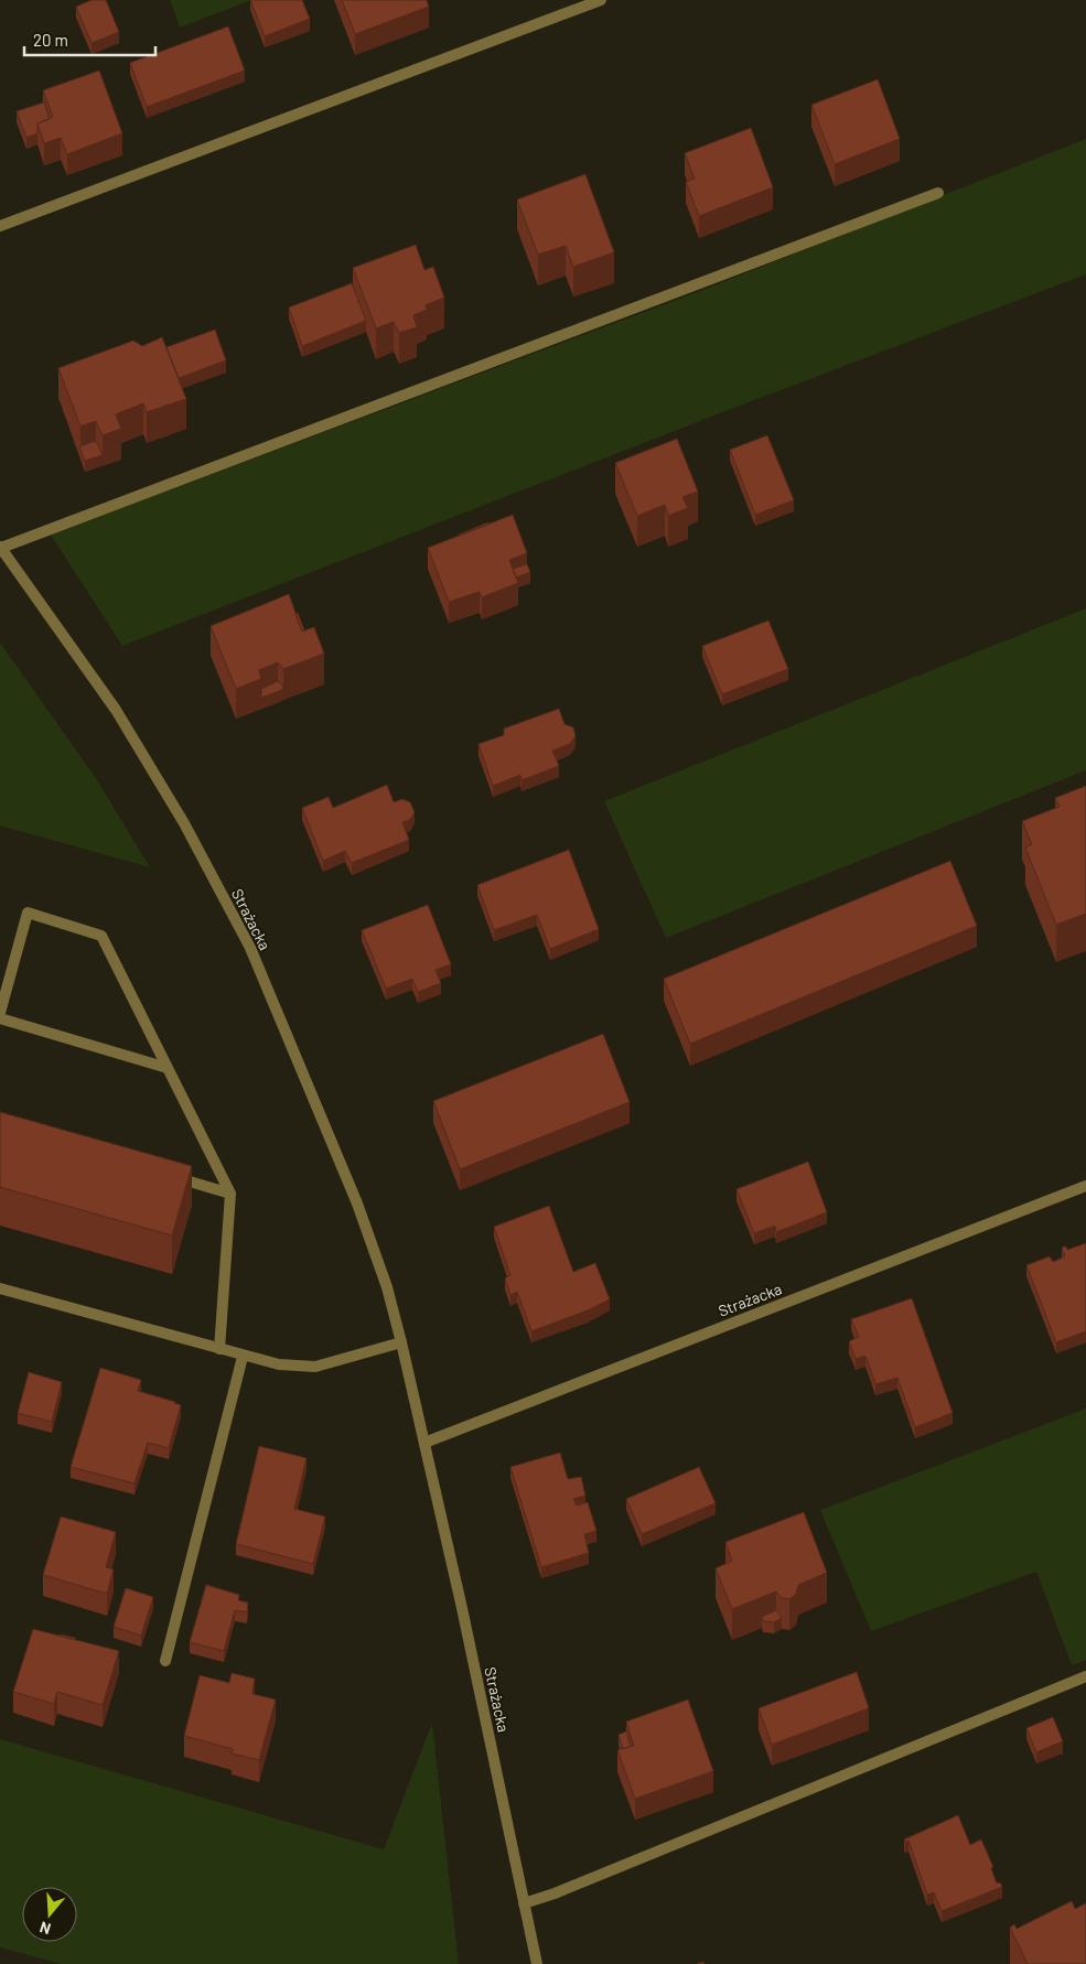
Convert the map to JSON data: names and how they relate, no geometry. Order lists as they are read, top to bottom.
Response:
{
  "streets": {
    "street": ["Strażacka"]
  },
  "scale_bar": "20 m",
  "north": "bottom"
}
